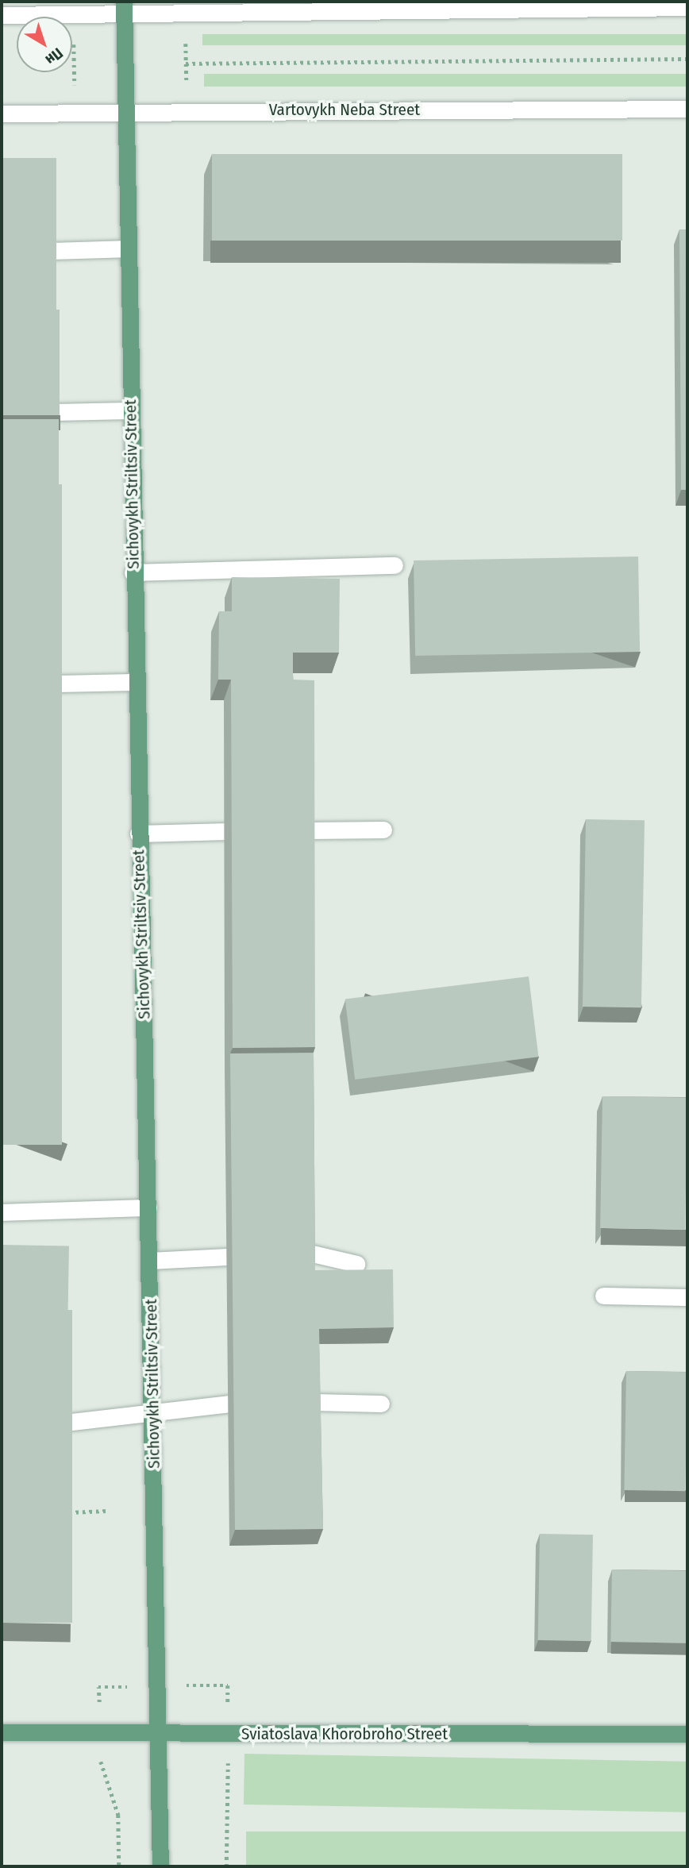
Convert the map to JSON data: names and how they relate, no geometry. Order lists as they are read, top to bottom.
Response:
{
  "streets": {
    "main road": ["Sichovykh Striltsiv Street", "Sviatoslava Khorobroho Street"],
    "street": ["Vartovykh Neba Street"]
  },
  "crossings": [
    ["Vartovykh Neba Street", "Sichovykh Striltsiv Street"],
    ["Sichovykh Striltsiv Street", "Sviatoslava Khorobroho Street"]
  ],
  "north": "bottom right"
}
